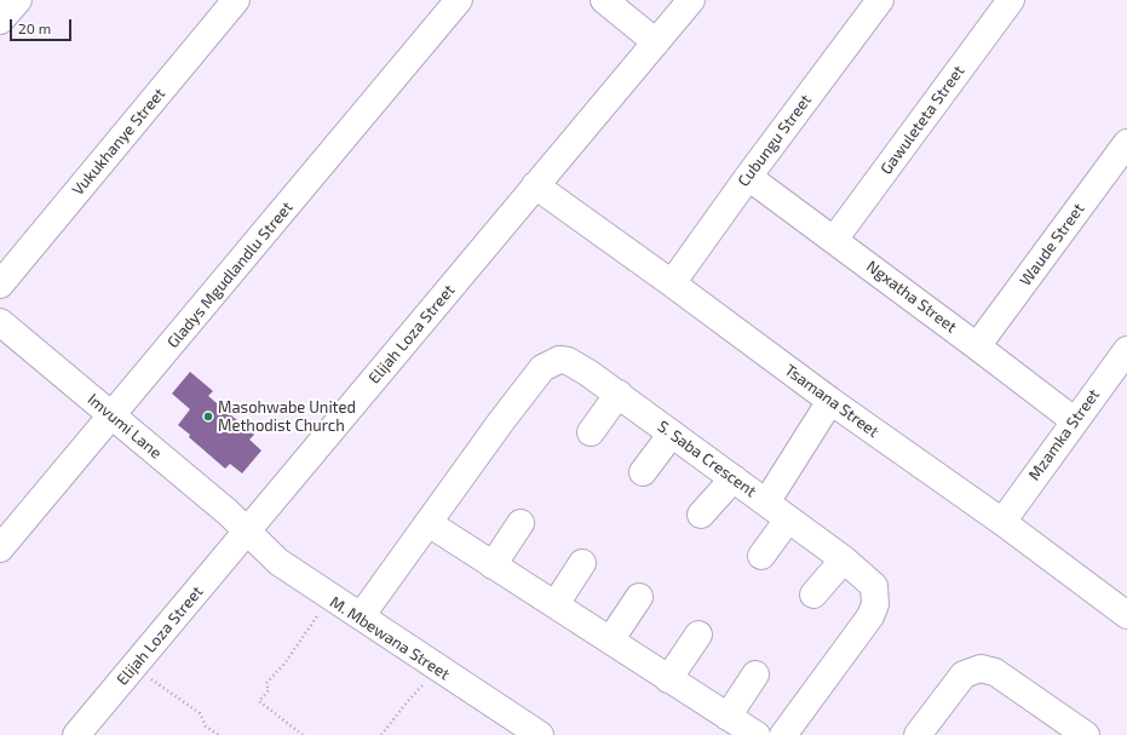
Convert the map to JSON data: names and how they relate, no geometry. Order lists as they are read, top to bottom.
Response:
{
  "streets": {
    "street": [
      "Gawuleteta Street",
      "Cubungu Street",
      "Vukukhanye Street",
      "Waude Street",
      "Gladys Mgudlandlu Street",
      "Ngxatha Street",
      "Elijah Loza Street",
      "Tsamana Street",
      "Imvumi Lane",
      "Mzamka Street",
      "S. Saba Crescent",
      "M. Mbewana Street"
    ]
  },
  "crossings": [
    ["Gawuleteta Street", "Ngxatha Street"],
    ["Cubungu Street", "Ngxatha Street"],
    ["Cubungu Street", "Tsamana Street"],
    ["Waude Street", "Ngxatha Street"],
    ["Gladys Mgudlandlu Street", "Imvumi Lane"],
    ["Ngxatha Street", "Mzamka Street"],
    ["Elijah Loza Street", "Tsamana Street"],
    ["Elijah Loza Street", "Imvumi Lane"],
    ["Elijah Loza Street", "M. Mbewana Street"],
    ["Tsamana Street", "Mzamka Street"],
    ["Imvumi Lane", "M. Mbewana Street"],
    ["S. Saba Crescent", "M. Mbewana Street"]
  ],
  "places": ["Masohwabe United Methodist Church"],
  "scale_bar": "20 m"
}
